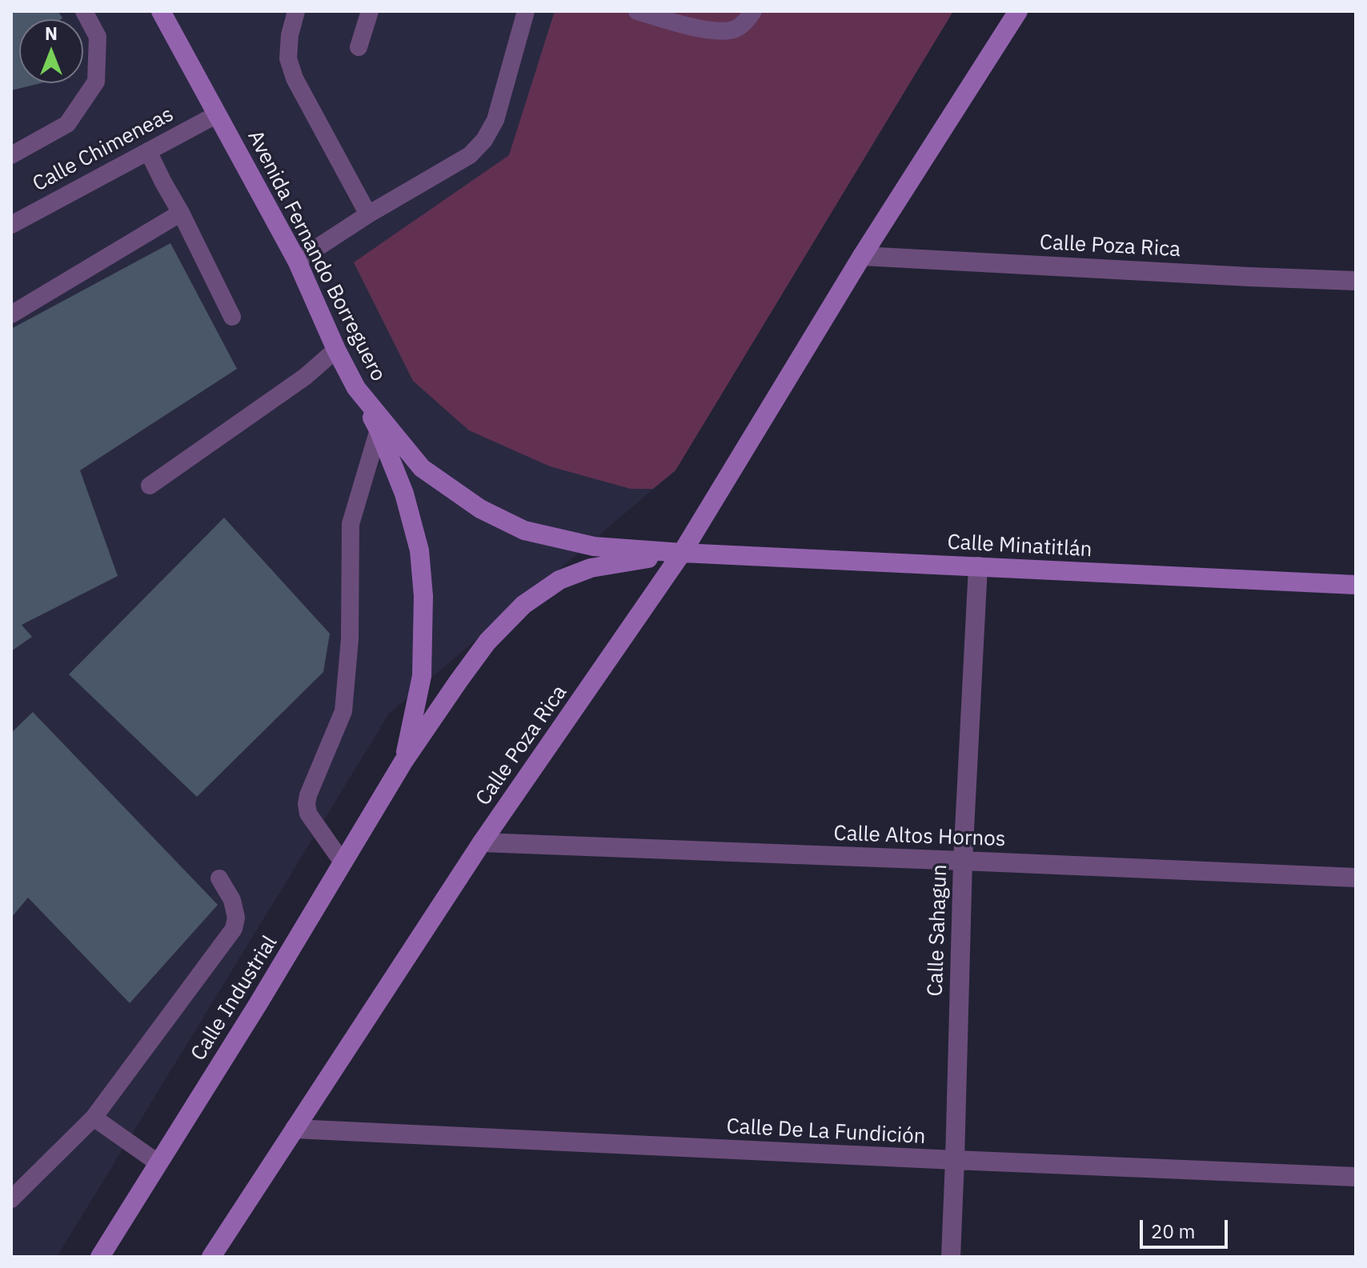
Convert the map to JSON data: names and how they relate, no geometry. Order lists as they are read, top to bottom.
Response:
{
  "streets": {
    "main road": [
      "Calle Poza Rica",
      "Avenida Fernando Borreguero",
      "Calle Minatitlán",
      "Calle Industrial"
    ],
    "street": ["Calle Altos Hornos", "Calle Sahagun", "Calle De La Fundición"],
    "lane": ["Calle Chimeneas"]
  },
  "crossings": [
    ["Calle Chimeneas", "Avenida Fernando Borreguero"],
    ["Calle Poza Rica", "Avenida Fernando Borreguero"],
    ["Calle Poza Rica", "Calle Minatitlán"],
    ["Calle Poza Rica", "Calle Altos Hornos"],
    ["Calle Poza Rica", "Calle Industrial"],
    ["Calle Poza Rica", "Calle De La Fundición"],
    ["Avenida Fernando Borreguero", "Calle Minatitlán"],
    ["Avenida Fernando Borreguero", "Calle Industrial"],
    ["Calle Minatitlán", "Calle Sahagun"],
    ["Calle Minatitlán", "Calle Industrial"],
    ["Calle Altos Hornos", "Calle Sahagun"],
    ["Calle Sahagun", "Calle De La Fundición"]
  ],
  "scale_bar": "20 m",
  "north": "top"
}
